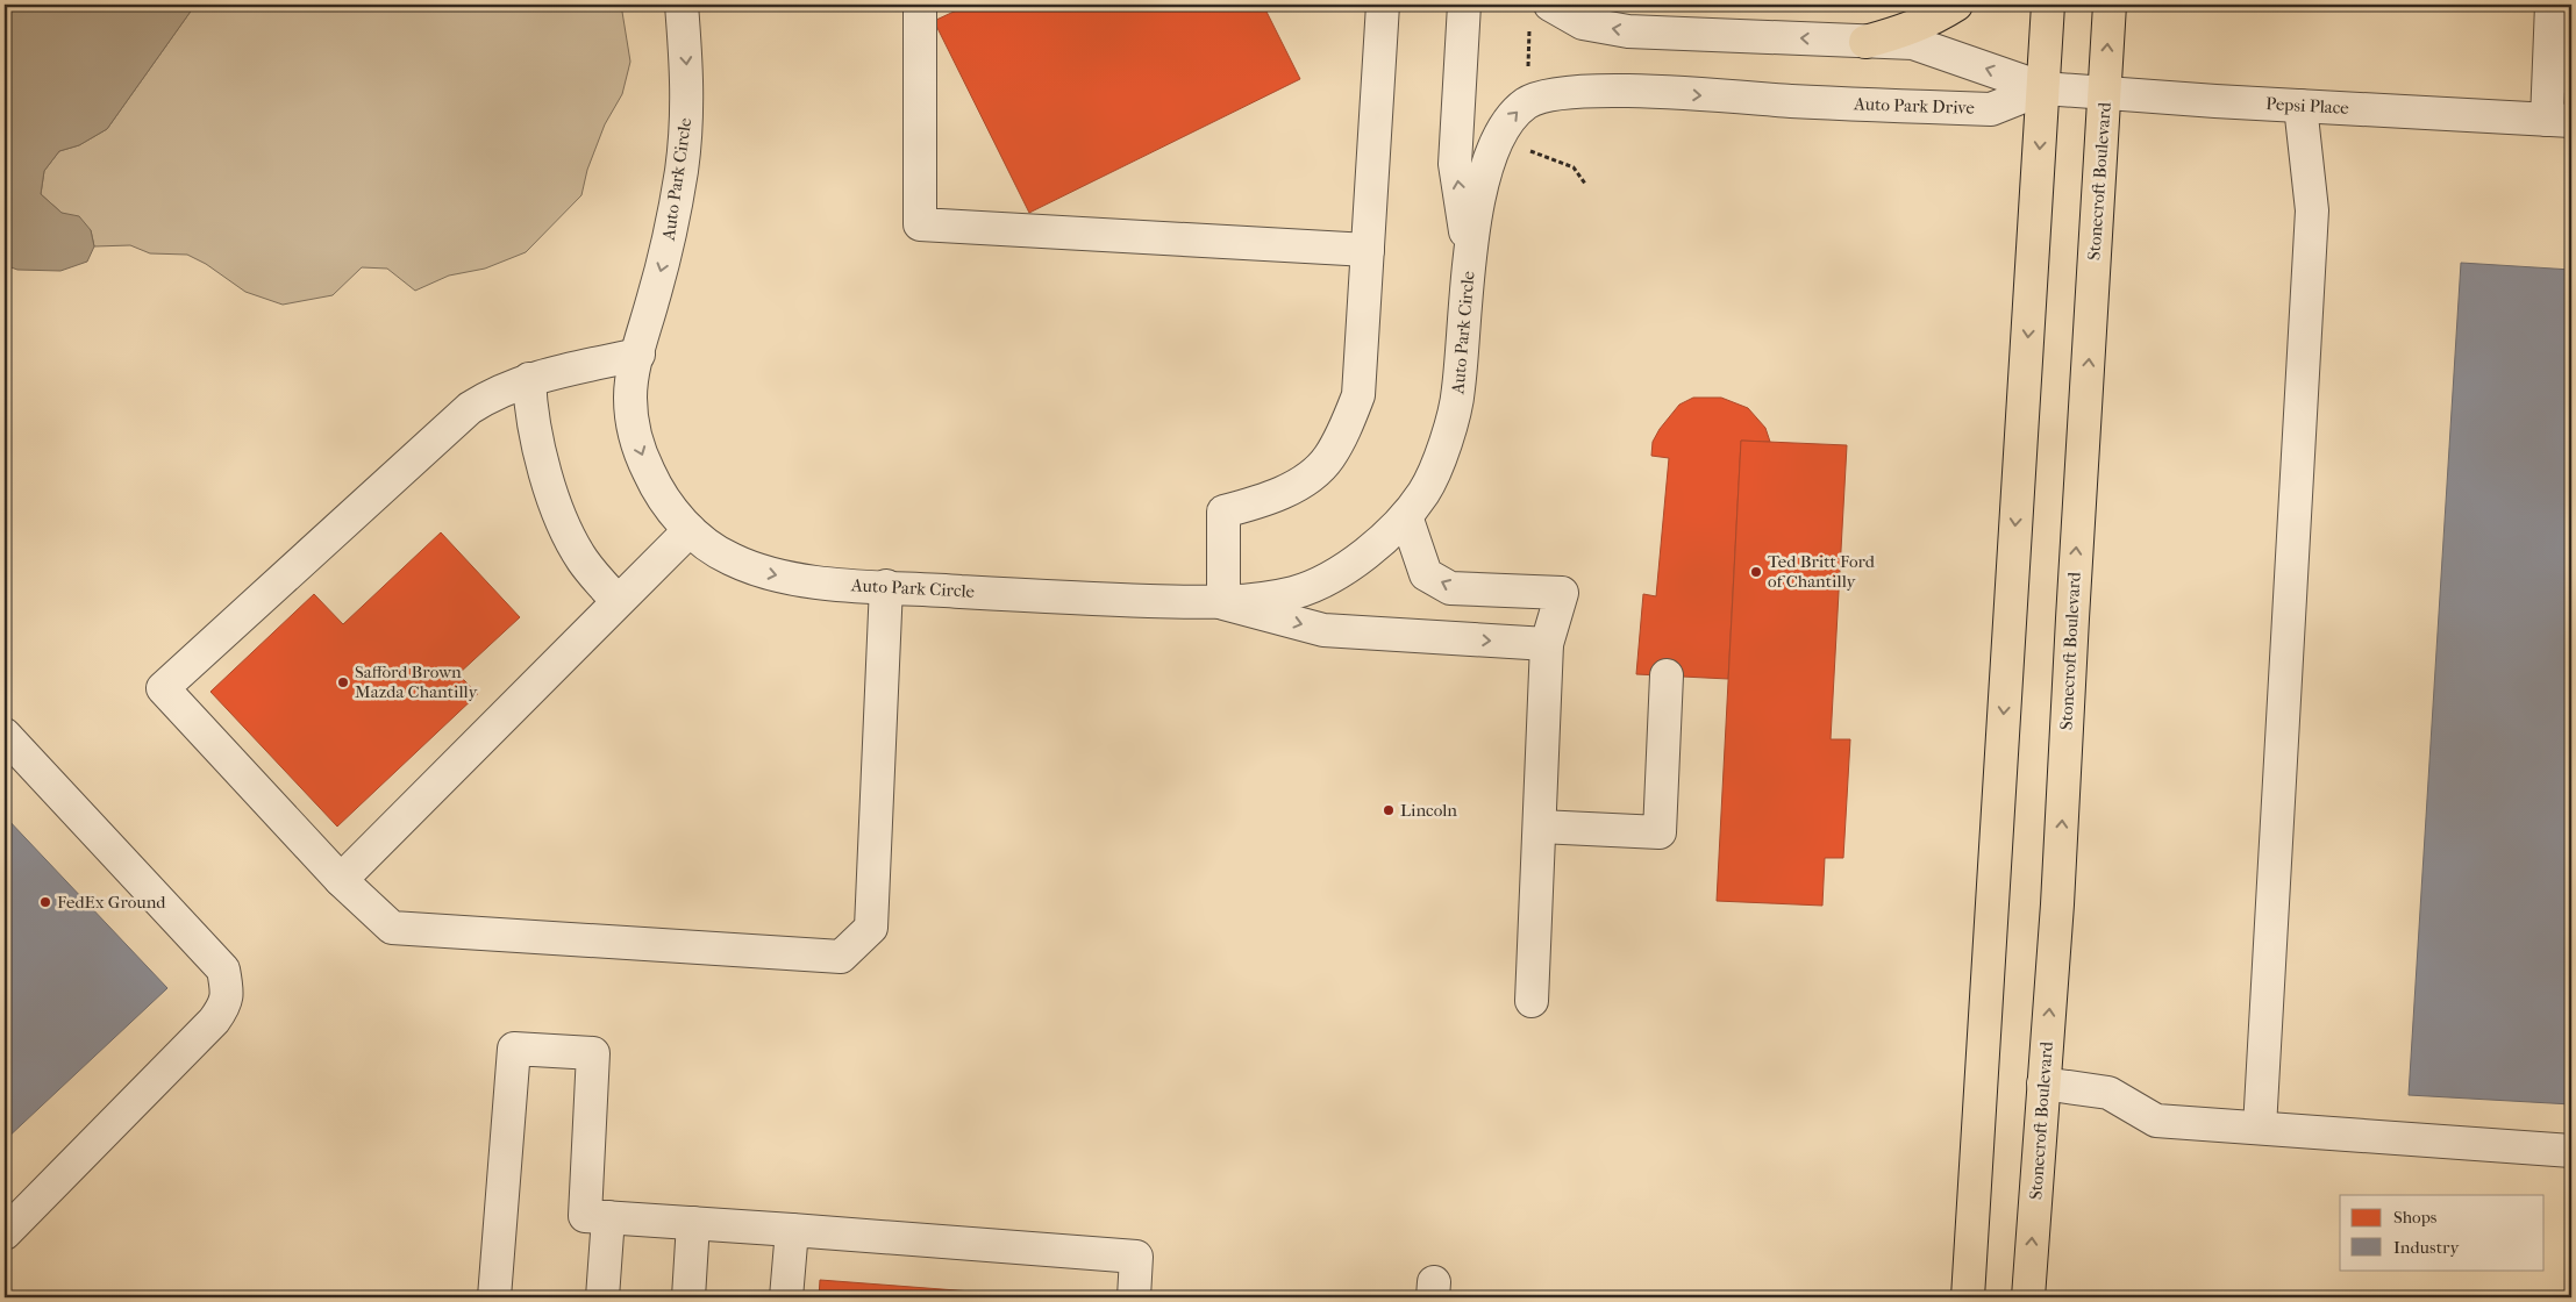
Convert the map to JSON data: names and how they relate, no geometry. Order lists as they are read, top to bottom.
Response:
{
  "streets": {
    "main road": ["Stonecroft Boulevard"],
    "street": ["Auto Park Drive", "Pepsi Place", "Auto Park Circle"]
  },
  "crossings": [
    ["Auto Park Drive", "Pepsi Place"],
    ["Auto Park Drive", "Auto Park Circle"],
    ["Pepsi Place", "Stonecroft Boulevard"]
  ],
  "places": [
    "Ted Britt Ford of Chantilly",
    "Safford Brown Mazda Chantilly",
    "Lincoln",
    "FedEx Ground"
  ],
  "legend": ["Shops", "Industry"]
}
